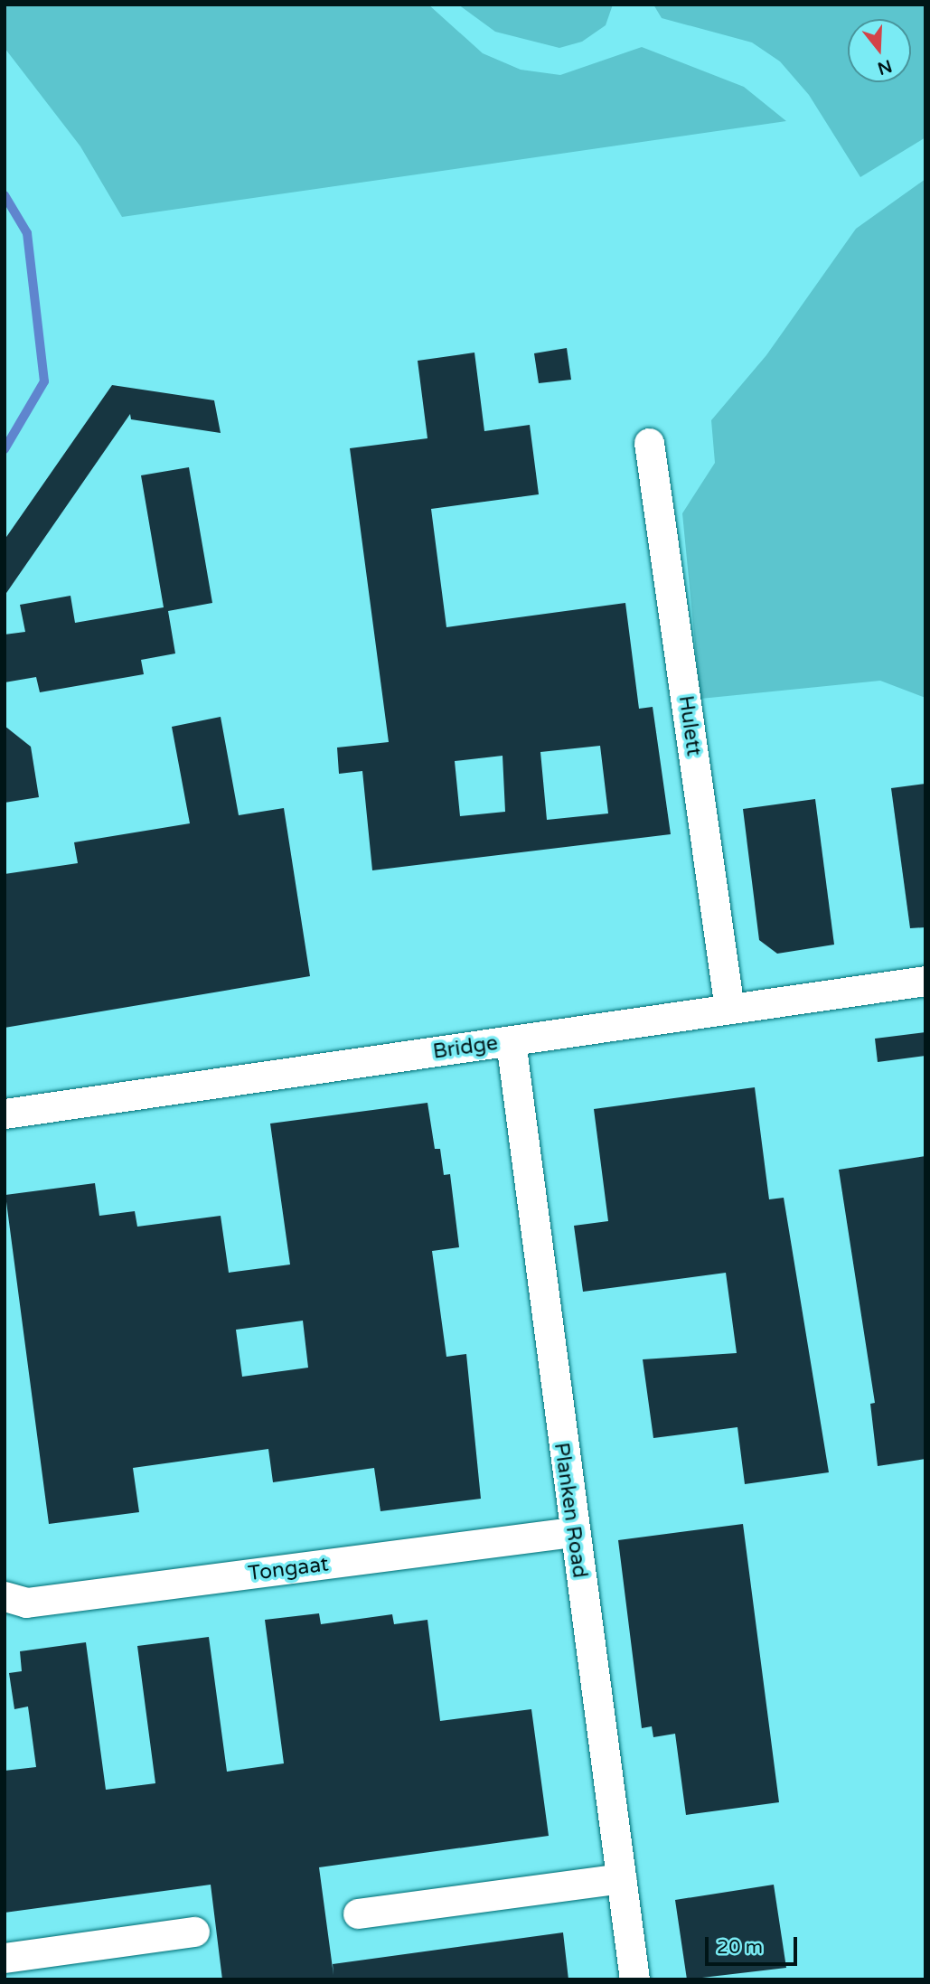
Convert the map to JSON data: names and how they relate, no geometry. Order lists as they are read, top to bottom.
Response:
{
  "streets": {
    "street": [
      "Hulett",
      "Bridge",
      "Planken Road",
      "Tongaat"
    ]
  },
  "crossings": [
    ["Hulett", "Bridge"],
    ["Bridge", "Planken Road"],
    ["Planken Road", "Tongaat"]
  ],
  "scale_bar": "20 m",
  "north": "bottom"
}
